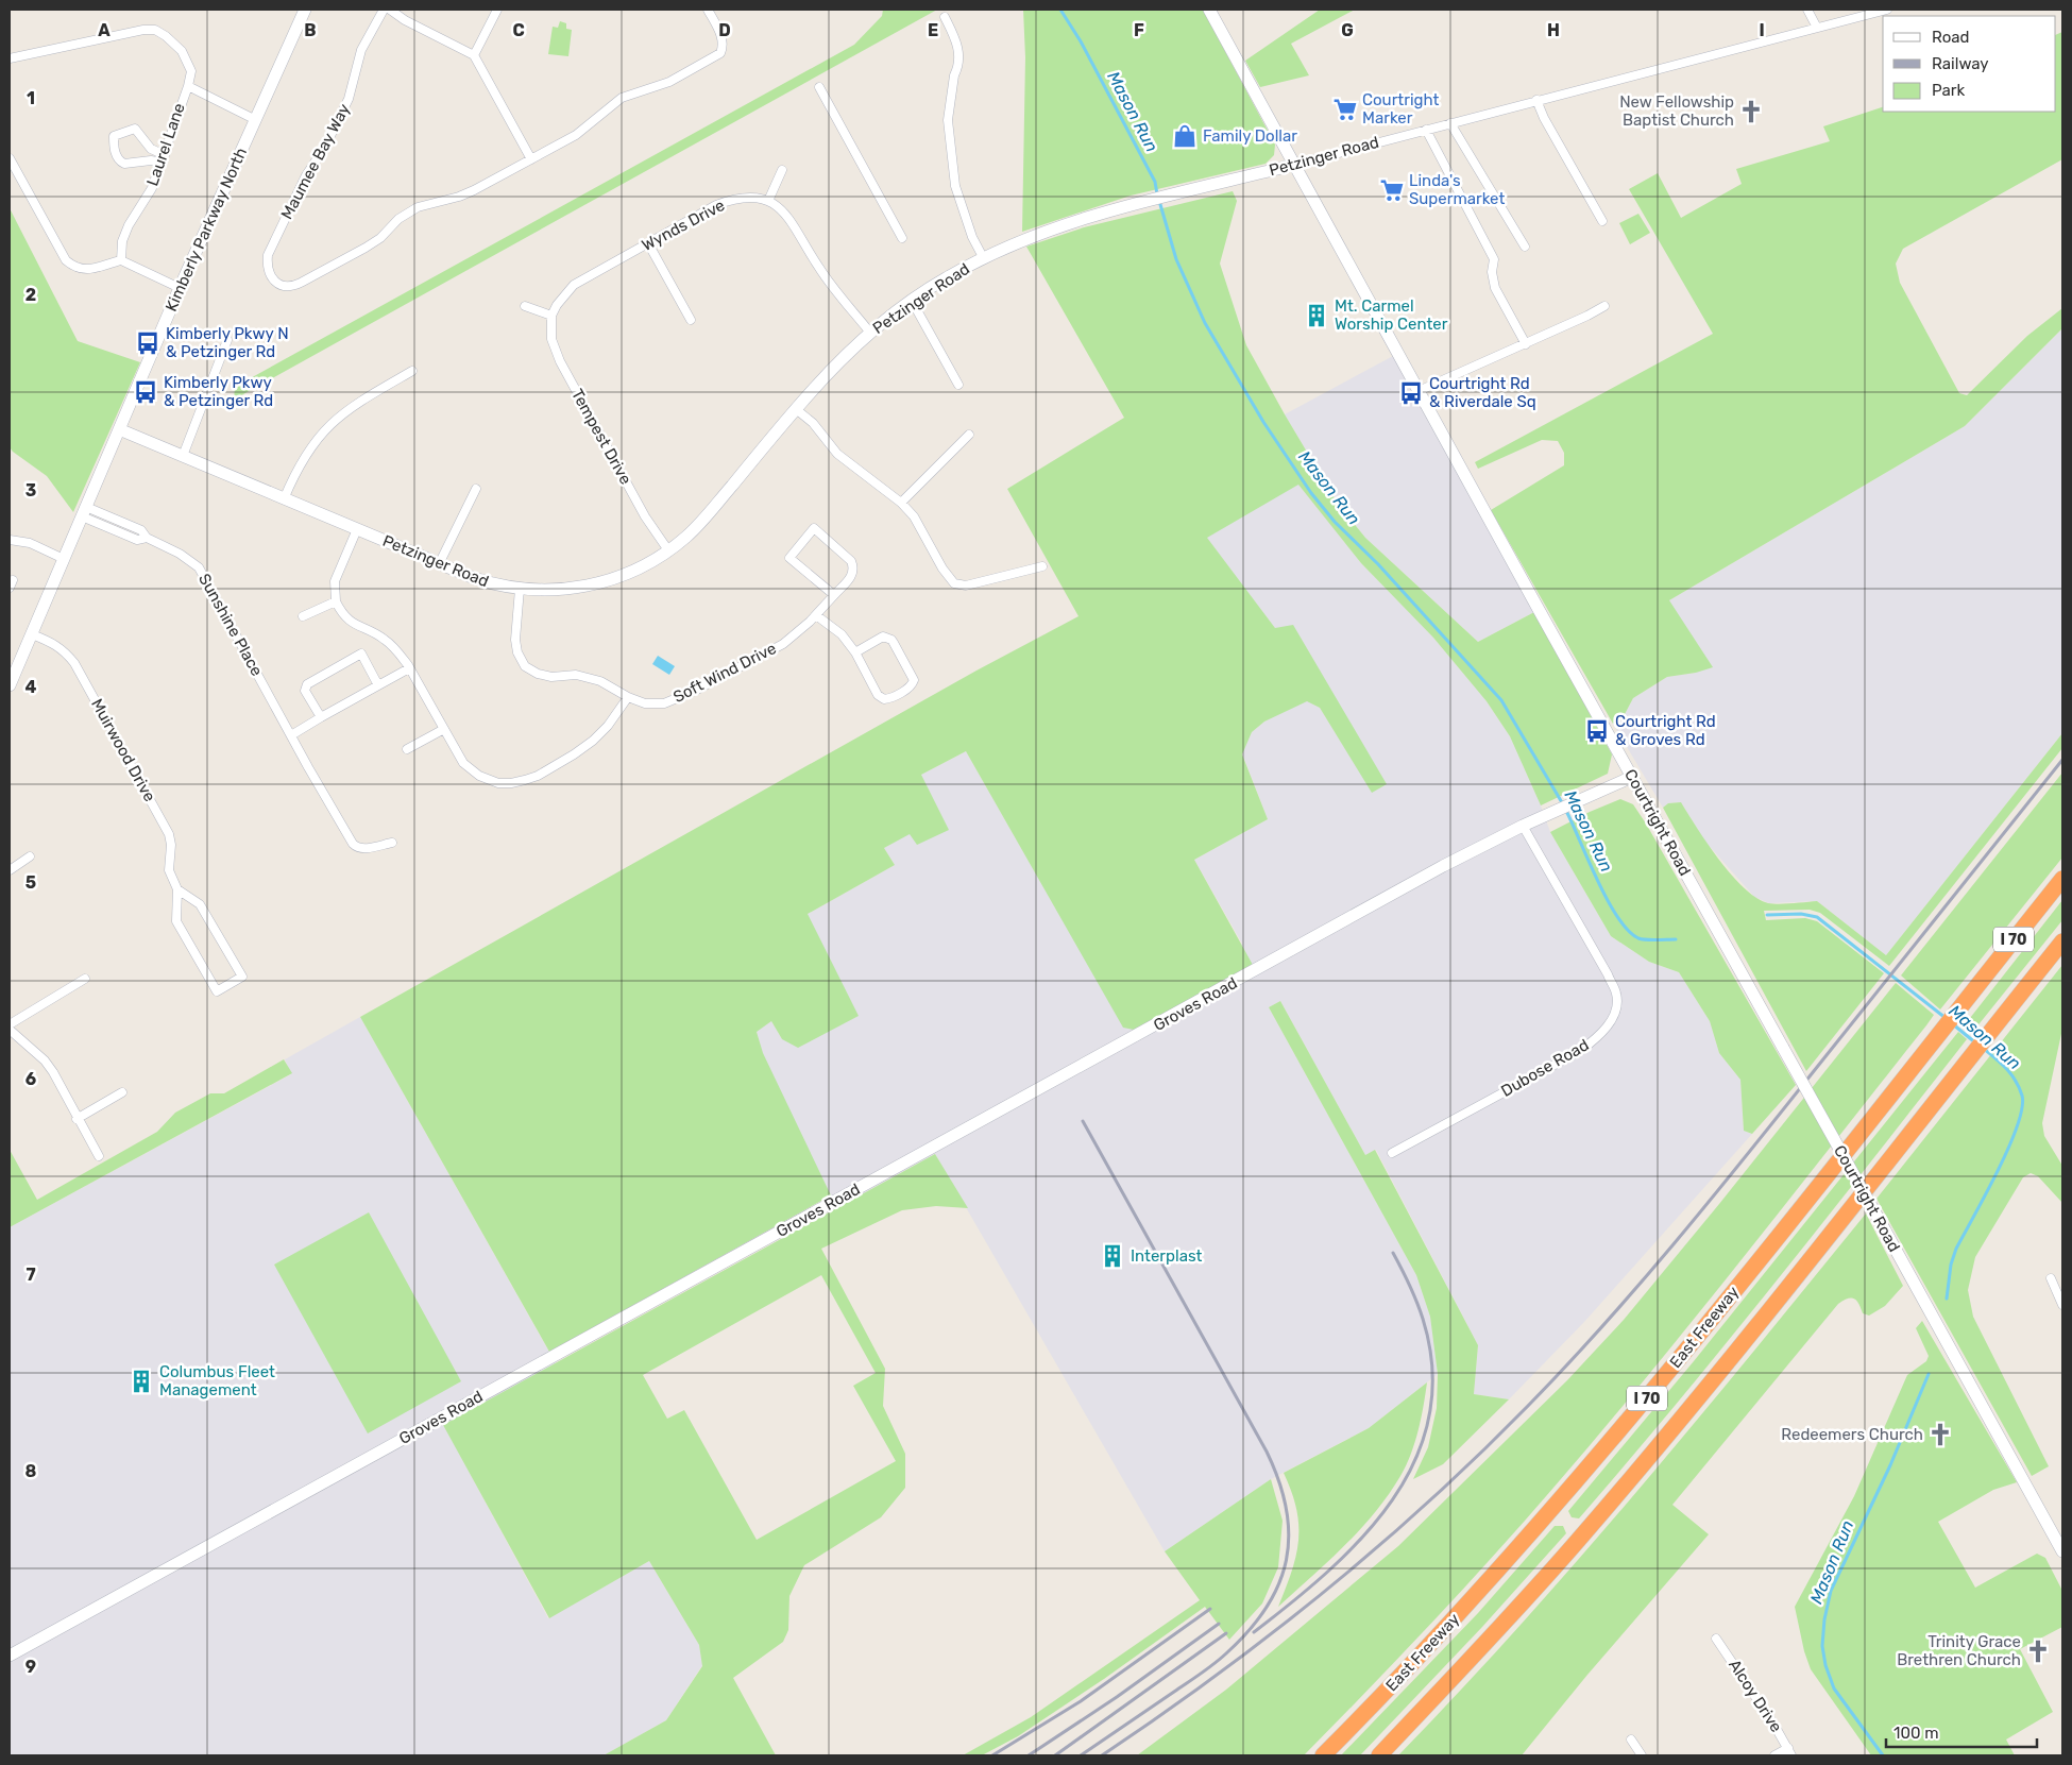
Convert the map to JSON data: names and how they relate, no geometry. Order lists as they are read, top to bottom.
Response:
{
  "streets": {
    "highway": ["I 70", "East Freeway"],
    "street": [
      "Laurel Lane",
      "Petzinger Road",
      "Maumee Bay Way",
      "Wynds Drive",
      "Kimberly Parkway North",
      "Tempest Drive",
      "Sunshine Place",
      "Soft Wind Drive",
      "Muirwood Drive",
      "Courtright Road",
      "Groves Road",
      "Dubose Road",
      "Alcoy Drive"
    ]
  },
  "crossings": [
    ["Laurel Lane", "Kimberly Parkway North"],
    ["Petzinger Road", "Kimberly Parkway North"],
    ["Petzinger Road", "Tempest Drive"],
    ["Petzinger Road", "Soft Wind Drive"],
    ["Petzinger Road", "Courtright Road"],
    ["Wynds Drive", "Tempest Drive"],
    ["Kimberly Parkway North", "Sunshine Place"],
    ["Kimberly Parkway North", "Muirwood Drive"],
    ["Courtright Road", "Groves Road"],
    ["Groves Road", "Dubose Road"]
  ],
  "water": ["Mason Run"],
  "places": {
    "supermarket": ["Courtright Marker", "Linda's Supermarket"],
    "church": ["New Fellowship Baptist Church", "Redeemers Church", "Trinity Grace Brethren Church"],
    "shop": ["Family Dollar"],
    "building": ["Mt. Carmel Worship Center", "Interplast", "Columbus Fleet Management"],
    "bus stop": [
      "Kimberly Pkwy N & Petzinger Rd",
      "Kimberly Pkwy & Petzinger Rd",
      "Courtright Rd & Riverdale Sq",
      "Courtright Rd & Groves Rd"
    ]
  },
  "legend": ["Road", "Railway", "Park"],
  "scale_bar": "100 m",
  "grid": {
    "columns": [
      "A",
      "B",
      "C",
      "D",
      "E",
      "F",
      "G",
      "H",
      "I"
    ],
    "rows": [
      "1",
      "2",
      "3",
      "4",
      "5",
      "6",
      "7",
      "8",
      "9"
    ]
  }
}
